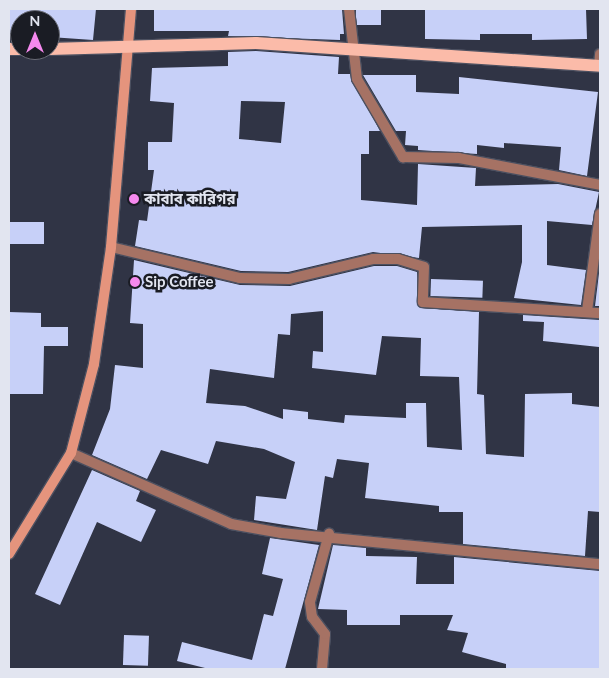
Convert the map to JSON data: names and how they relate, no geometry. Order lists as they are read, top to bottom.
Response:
{
  "places": ["কাবাব কারিগর", "Sip Coffee"],
  "north": "top"
}
